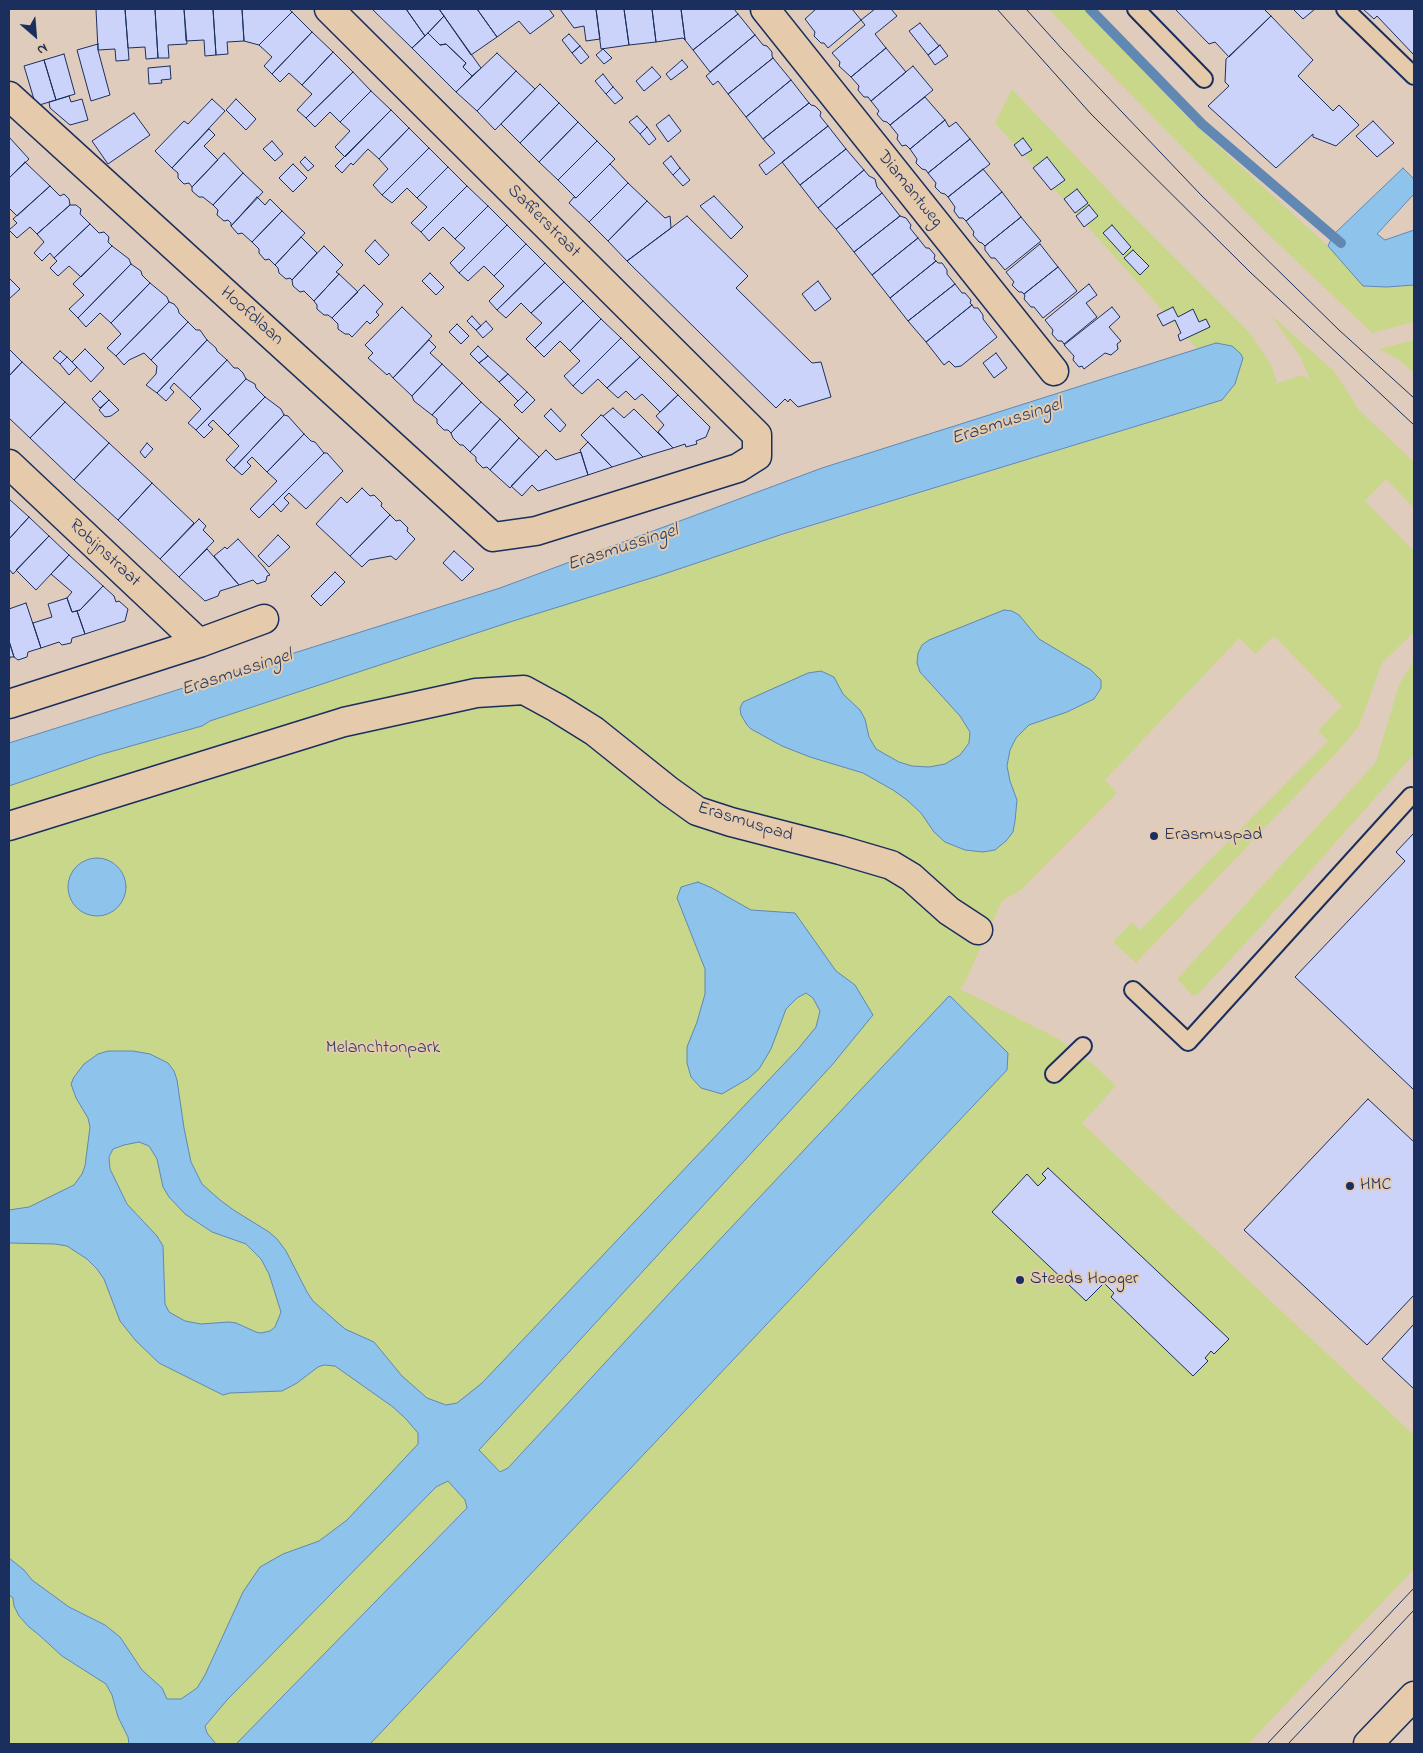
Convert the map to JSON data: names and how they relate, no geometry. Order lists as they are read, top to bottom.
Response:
{
  "streets": {
    "street": [
      "Diamantweg",
      "Saffierstraat",
      "Hoofdlaan",
      "Robijnstraat",
      "Erasmuspad"
    ]
  },
  "crossings": [
    ["Saffierstraat", "Hoofdlaan"]
  ],
  "water": ["Erasmussingel"],
  "parks": ["Melanchtonpark"],
  "places": ["Erasmuspad", "HMC", "Steeds Hooger"],
  "north": "bottom right"
}
